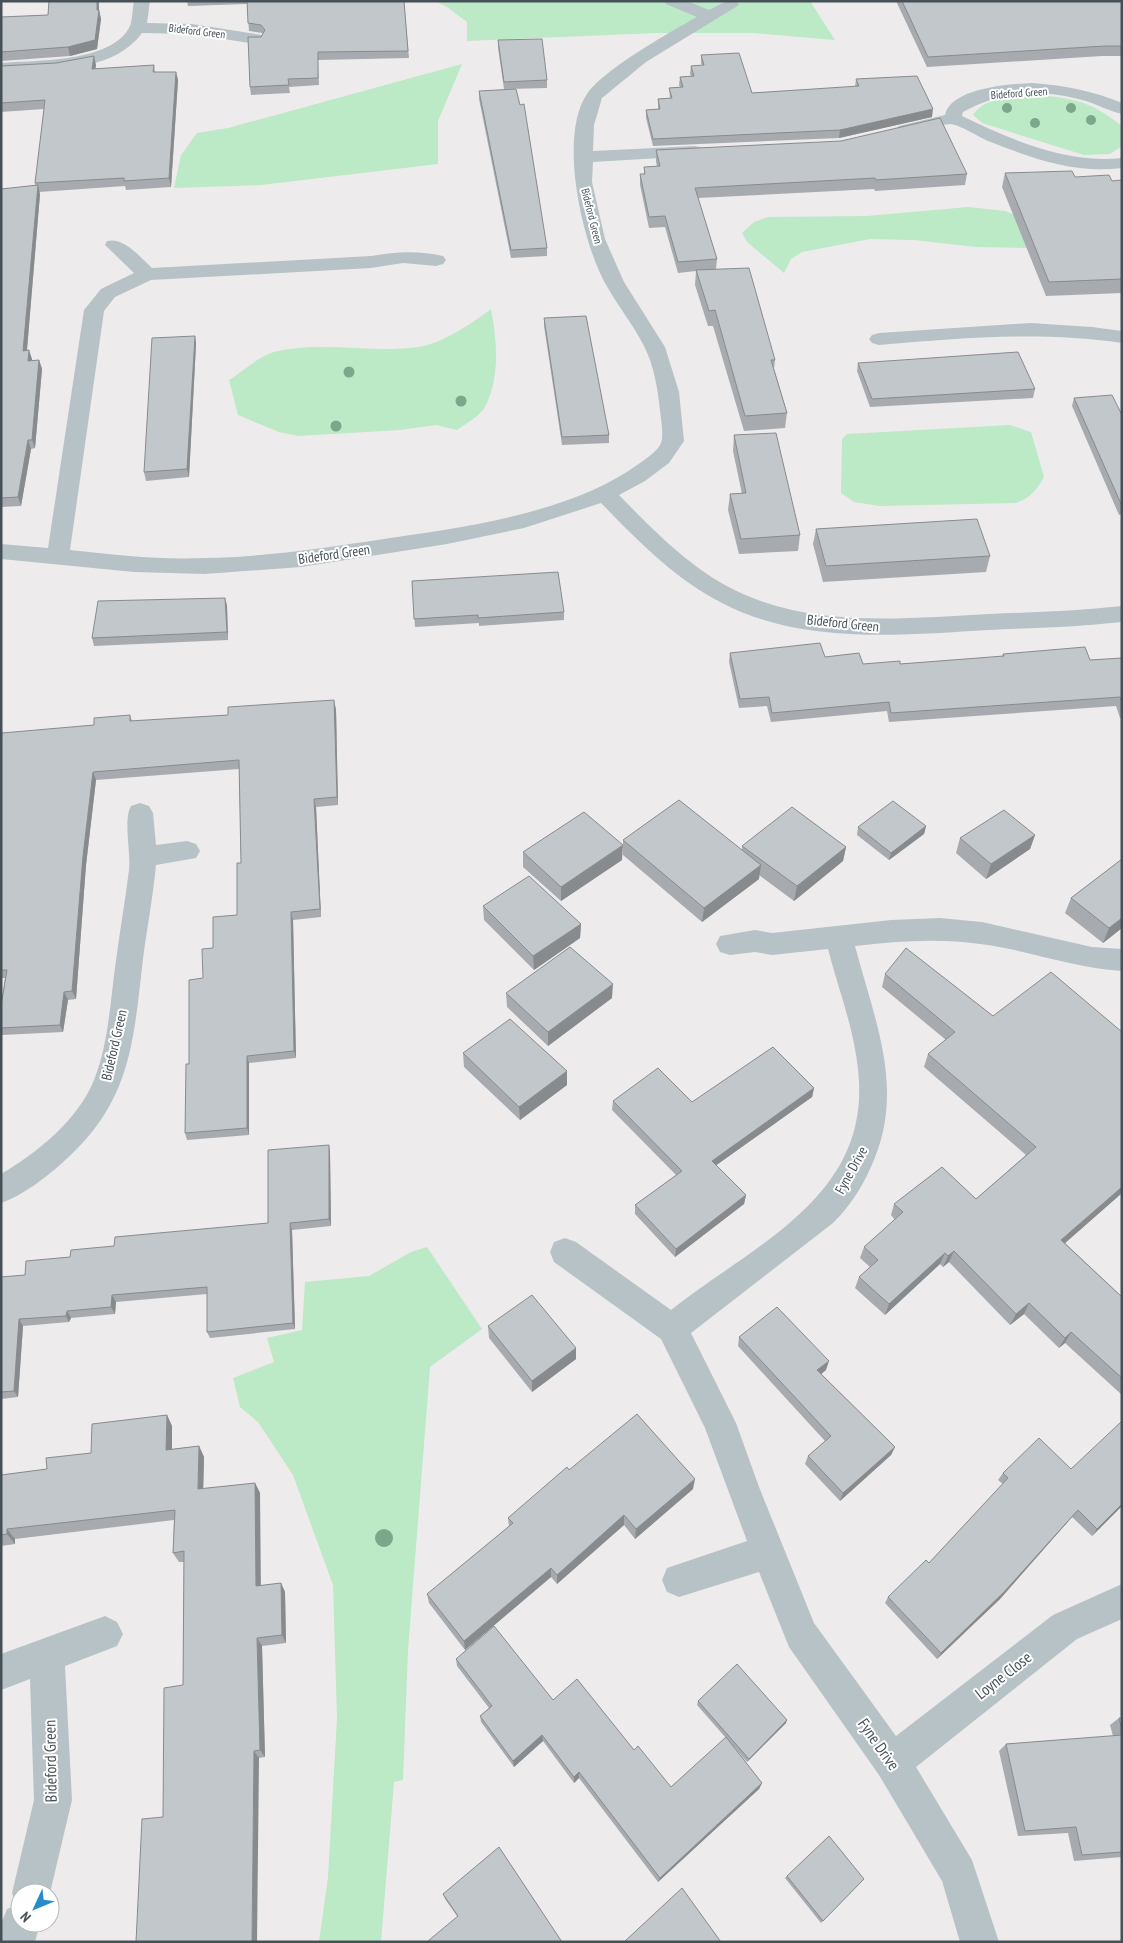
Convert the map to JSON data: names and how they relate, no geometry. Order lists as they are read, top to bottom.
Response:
{
  "streets": {
    "street": ["Bideford Green", "Fyne Drive", "Loyne Close"]
  },
  "crossings": [
    ["Fyne Drive", "Loyne Close"]
  ],
  "north": "bottom left"
}
